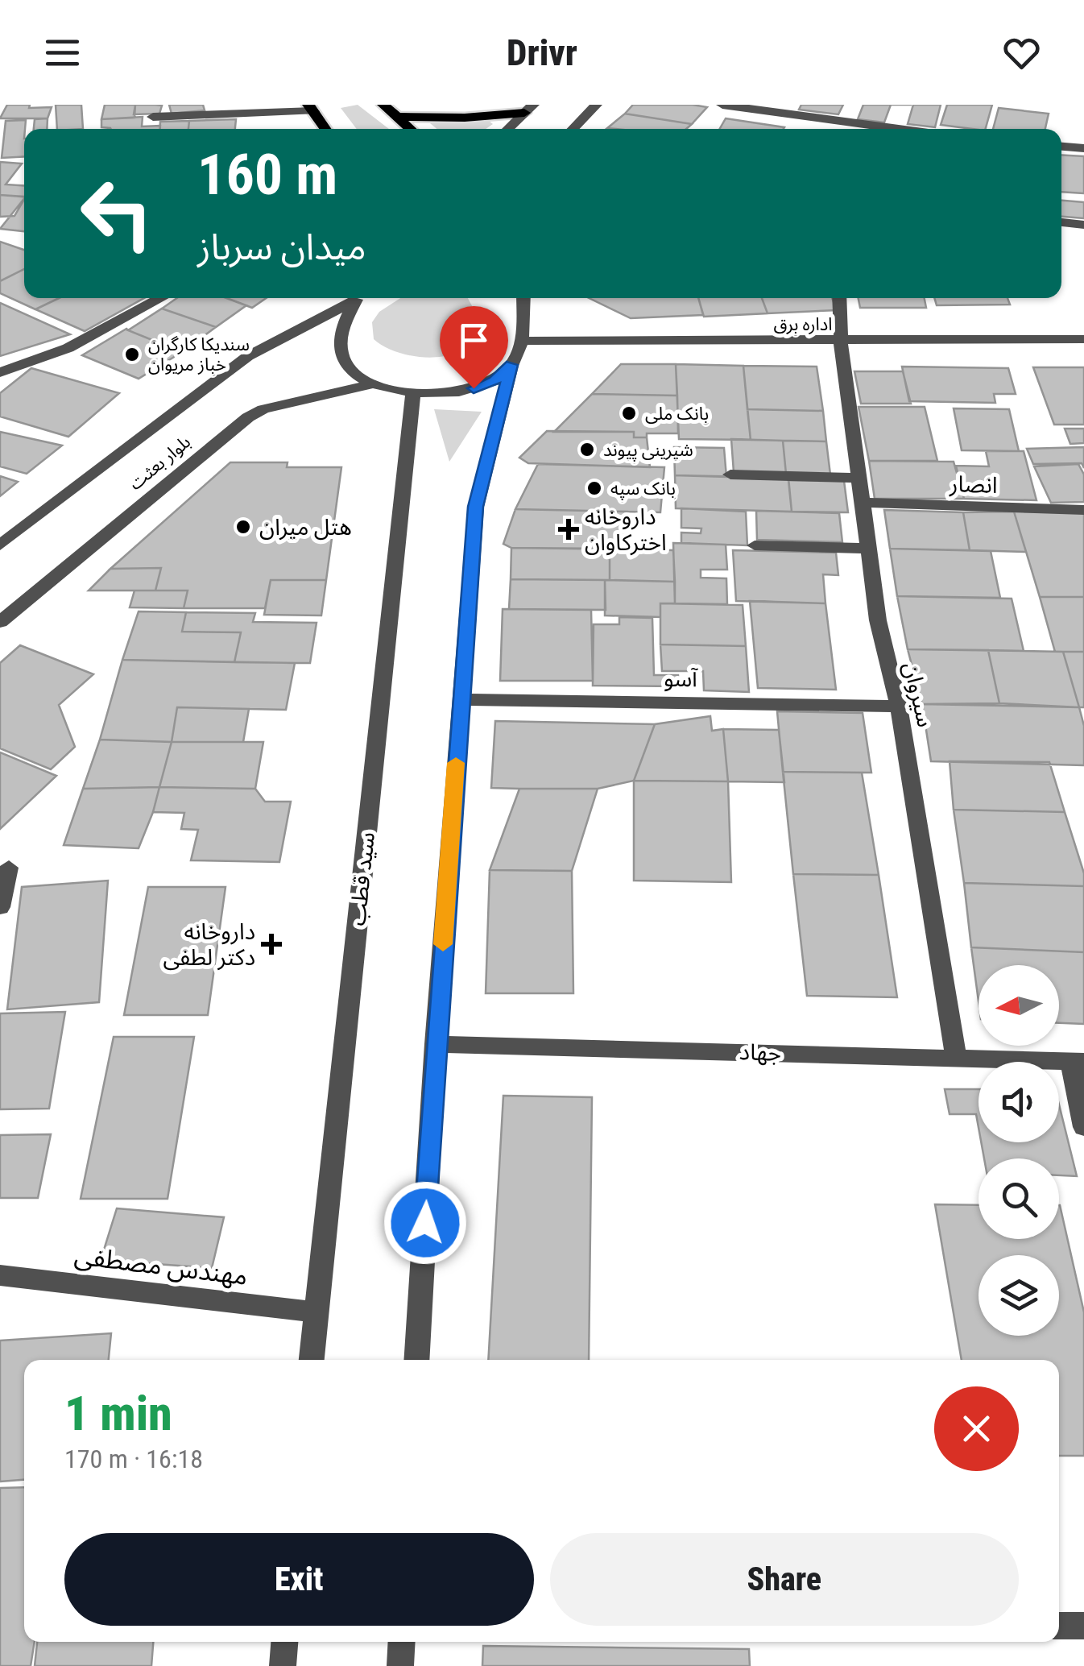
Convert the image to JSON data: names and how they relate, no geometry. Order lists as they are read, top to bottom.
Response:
{
  "streets": {
    "street": [
      "اداره برق",
      "بلوار بعثت",
      "انصار",
      "آسو",
      "سیروان",
      "سید قطب",
      "جهاد",
      "مهندس مصطفی"
    ]
  },
  "crossings": [
    ["اداره برق", "سیروان"],
    ["انصار", "سیروان"],
    ["آسو", "سیروان"],
    ["سیروان", "جهاد"],
    ["سید قطب", "مهندس مصطفی"]
  ],
  "places": {
    "other": [
      "سندیکا کارگران خباز مریوان",
      "بانک ملی",
      "شیرینی پیوند",
      "بانک سپه",
      "هتل میران"
    ],
    "health": ["داروخانه اخترکاوان", "داروخانه دکتر لطفی"]
  },
  "north": "left",
  "page": {
    "header": "Drivr",
    "turn": ["160 m", "میدان سرباز"],
    "heading": ["1 min", "170 m · 16:18"],
    "buttons": ["Exit", "Share"]
  }
}
